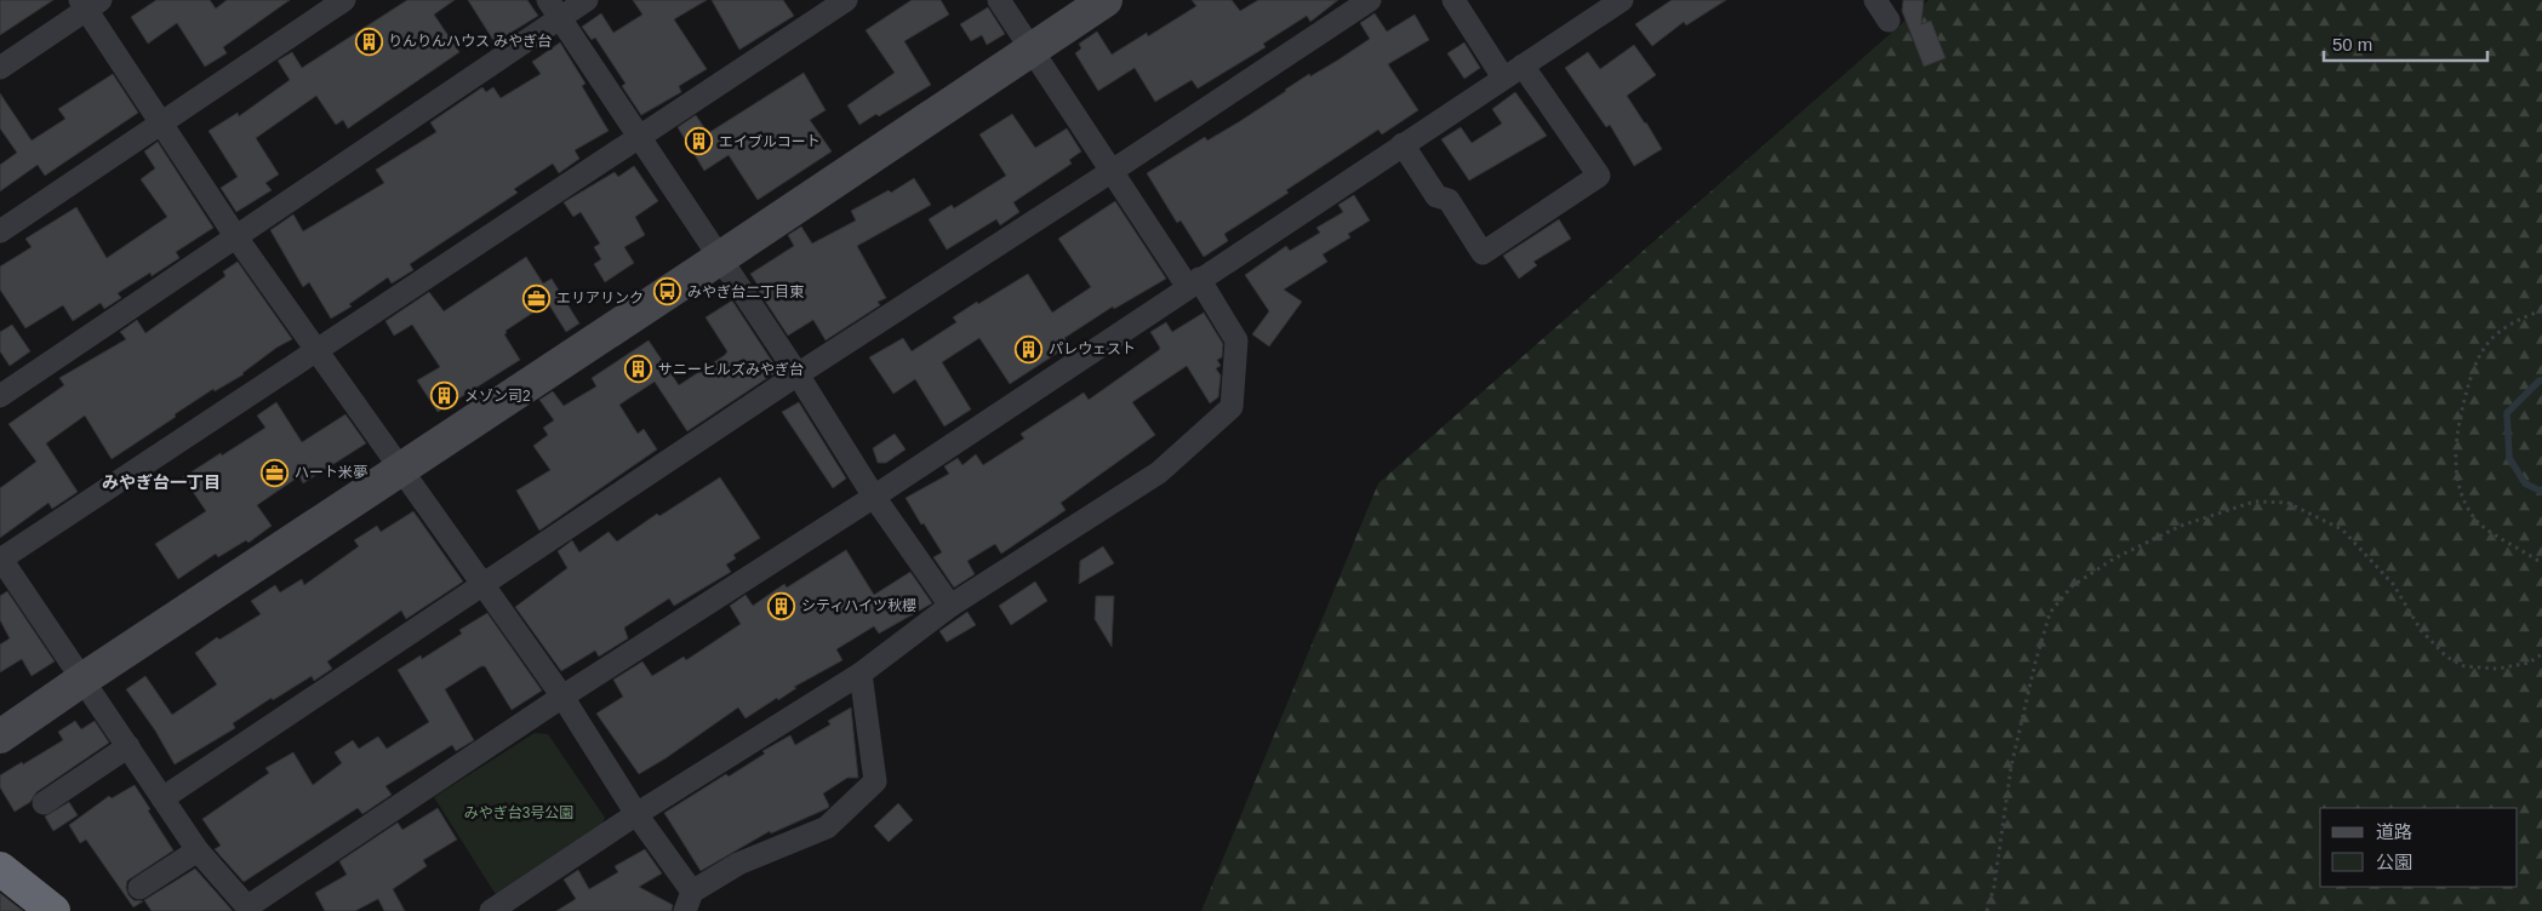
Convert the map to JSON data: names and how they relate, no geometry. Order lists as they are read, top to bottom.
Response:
{
  "districts": ["みやぎ台一丁目"],
  "parks": ["みやぎ台3号公園"],
  "places": {
    "building": [
      "りんりんハウス みやぎ台",
      "エイブルコート",
      "パレウェスト",
      "サニーヒルズみやぎ台",
      "メゾン司2",
      "シティハイツ秋櫻"
    ],
    "bus stop": ["みやぎ台二丁目東"],
    "office": ["エリアリンク", "ハート米夢"]
  },
  "legend": ["道路", "公園"],
  "scale_bar": "50 m"
}
